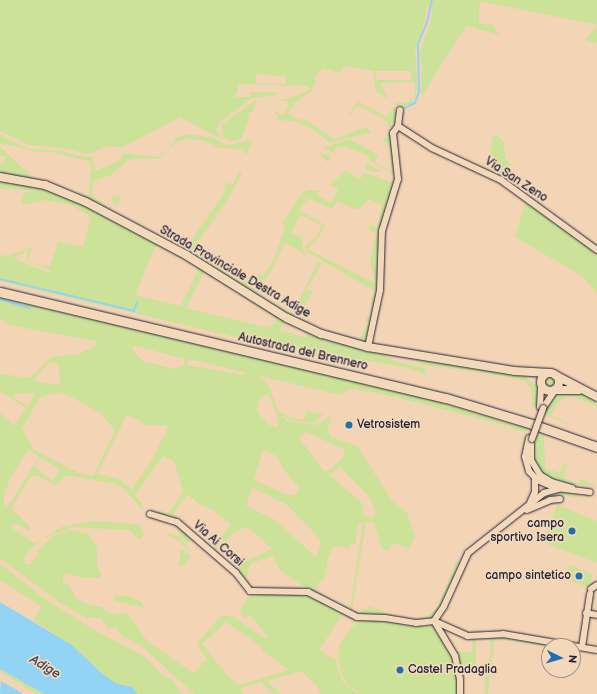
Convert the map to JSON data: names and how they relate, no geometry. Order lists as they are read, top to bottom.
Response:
{
  "streets": {
    "highway": ["Autostrada del Brennero"],
    "main road": ["Strada Provinciale Destra Adige"],
    "street": ["Via San Zeno", "Via Ai Corsi"]
  },
  "water": ["Adige"],
  "places": [
    "Vetrosistem",
    "campo sportivo Isera",
    "campo sintetico",
    "Castel Pradaglia"
  ],
  "north": "right"
}
